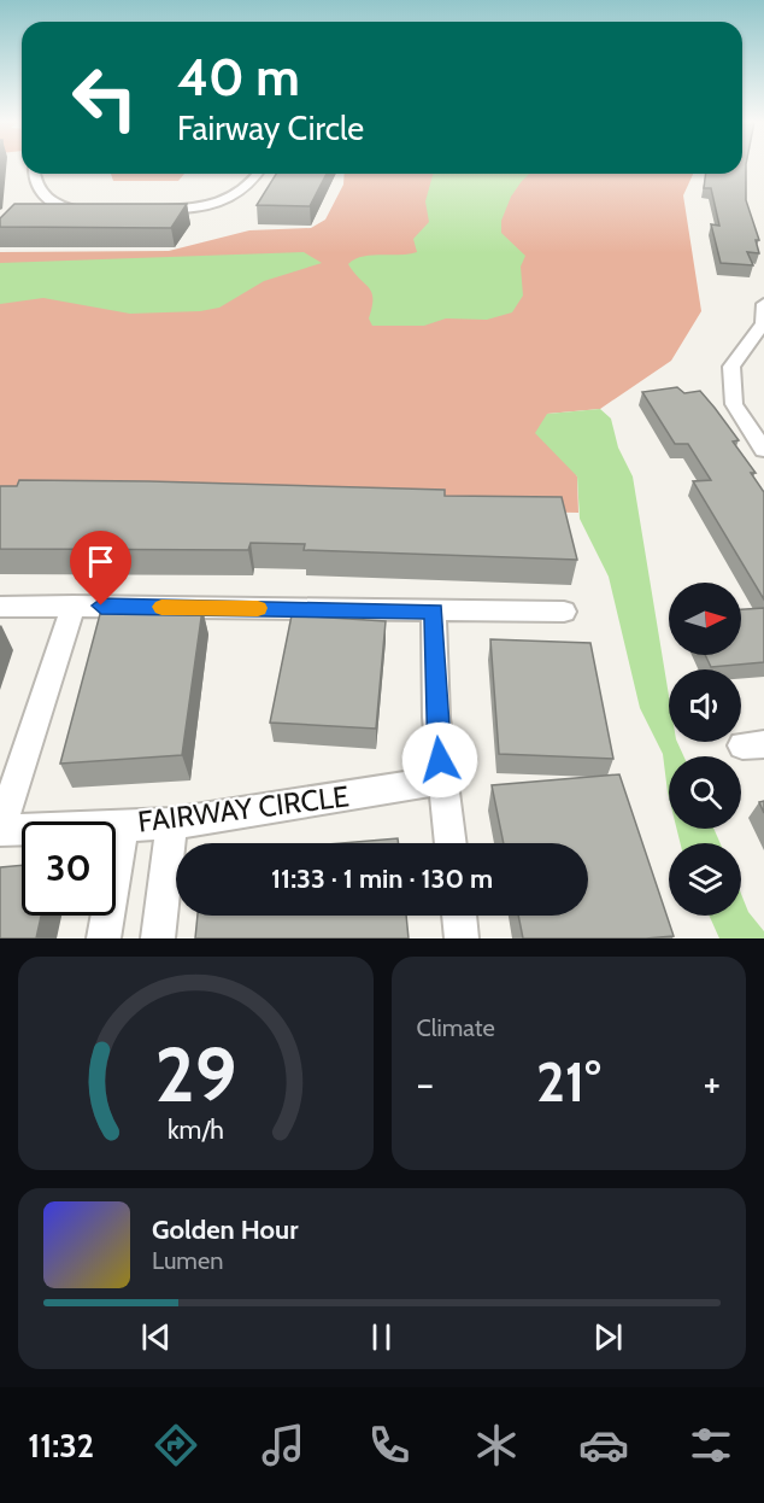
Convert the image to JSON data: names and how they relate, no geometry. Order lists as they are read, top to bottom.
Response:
{
  "streets": {
    "street": ["FAIRWAY CIRCLE"]
  },
  "north": "right",
  "page": {
    "turn": ["40 m", "Fairway Circle"],
    "limit": "30",
    "trip": "11:33 · 1 min · 130 m",
    "tile": "Climate",
    "heat": ["−", "21°", "+"],
    "song": ["Golden Hour", "Lumen"],
    "tabs": "11:32",
    "gauge": ["29", "km/h"]
  }
}
